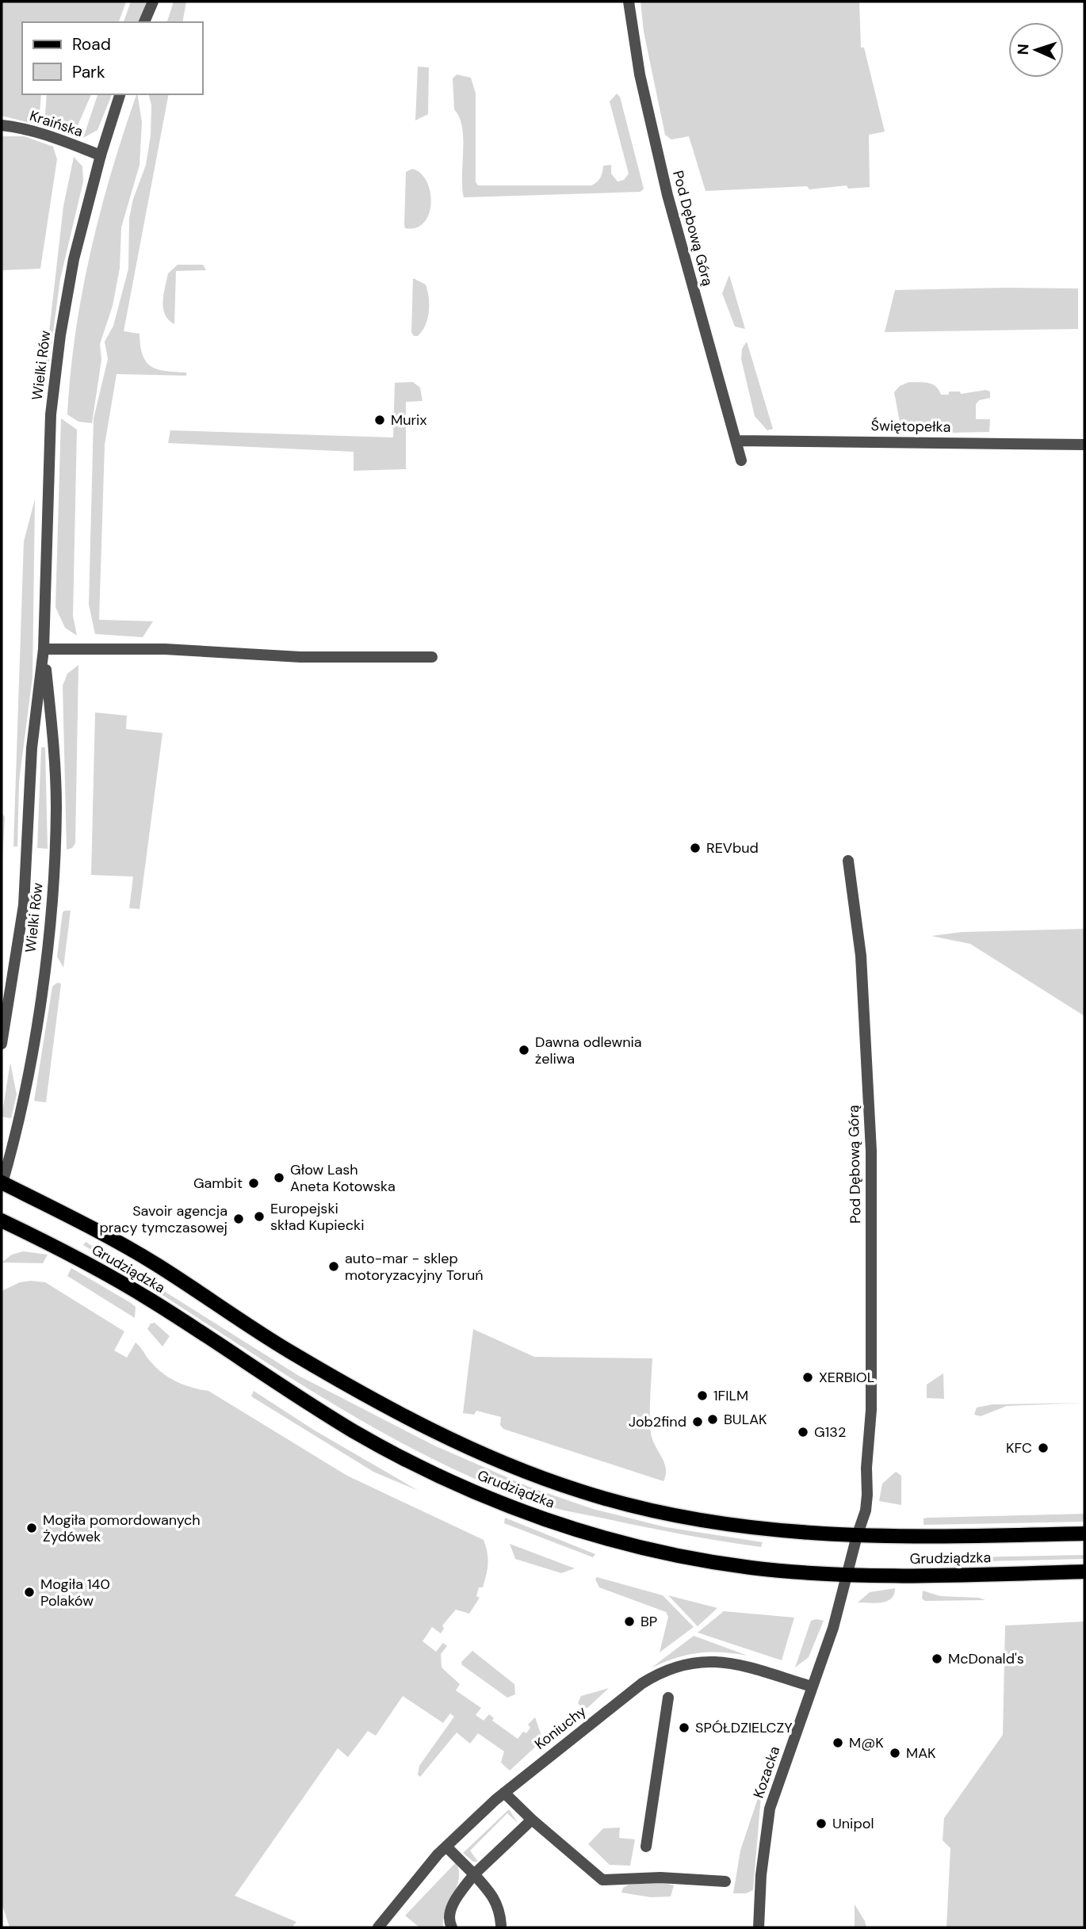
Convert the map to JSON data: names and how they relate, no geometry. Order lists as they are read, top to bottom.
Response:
{
  "streets": {
    "main road": ["Grudziądzka"],
    "street": [
      "Kraińska",
      "Pod Dębową Górą",
      "Wielki Rów",
      "Świętopełka",
      "Koniuchy",
      "Kozacka"
    ]
  },
  "crossings": [
    ["Kraińska", "Wielki Rów"],
    ["Pod Dębową Górą", "Świętopełka"],
    ["Pod Dębową Górą", "Grudziądzka"],
    ["Pod Dębową Górą", "Kozacka"],
    ["Wielki Rów", "Grudziądzka"],
    ["Grudziądzka", "Kozacka"],
    ["Koniuchy", "Kozacka"]
  ],
  "places": [
    "Murix",
    "REVbud",
    "Dawna odlewnia żeliwa",
    "Głow Lash Aneta Kotowska",
    "Gambit",
    "Europejski skład Kupiecki",
    "Savoir agencja pracy tymczasowej",
    "auto-mar - sklep motoryzacyjny Toruń",
    "XERBIOL",
    "1FILM",
    "BULAK",
    "Job2find",
    "G132",
    "KFC",
    "Mogiła pomordowanych Żydówek",
    "Mogiła 140 Polaków",
    "BP",
    "McDonald's",
    "SPÓŁDZIELCZY",
    "M@K",
    "MAK",
    "Unipol"
  ],
  "legend": ["Road", "Park"],
  "north": "left"
}
